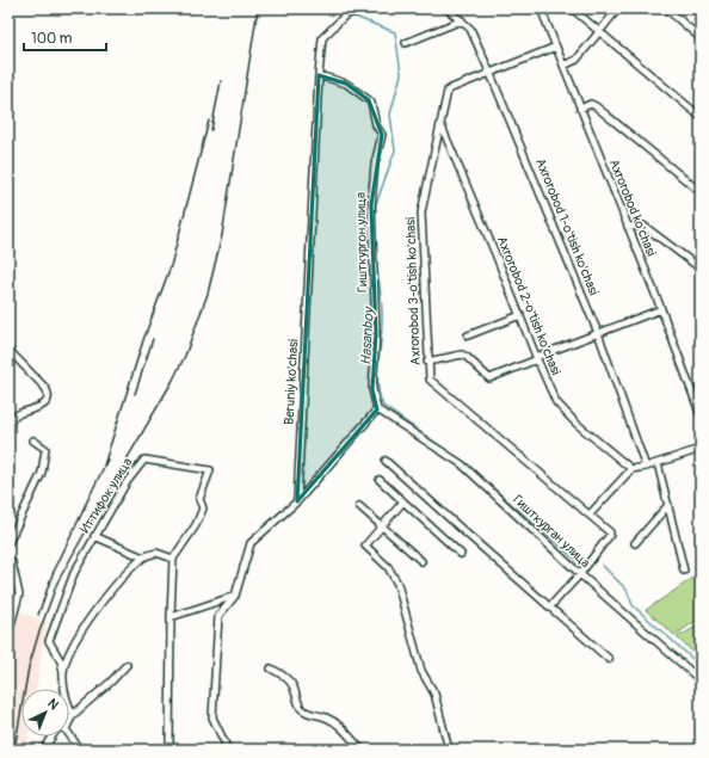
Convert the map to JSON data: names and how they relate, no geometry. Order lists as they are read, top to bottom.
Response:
{
  "streets": {
    "street": [
      "Axrorobod ko'chasi",
      "Axrorobod 1-o'tish ko'chasi",
      "Гишткургон улица",
      "Axrorobod 3-o'tish ko'chasi",
      "Axrorobod 2-o'tish ko'chasi",
      "Beruniy ko'chasi",
      "Иттифок улица",
      "Гишткурган улица"
    ]
  },
  "crossings": [
    ["Axrorobod ko'chasi", "Axrorobod 3-o'tish ko'chasi"],
    ["Axrorobod 1-o'tish ko'chasi", "Axrorobod 3-o'tish ko'chasi"],
    ["Гишткургон улица", "Beruniy ko'chasi"],
    ["Гишткургон улица", "Гишткурган улица"],
    ["Axrorobod 3-o'tish ko'chasi", "Axrorobod 2-o'tish ko'chasi"],
    ["Axrorobod 3-o'tish ko'chasi", "Гишткурган улица"]
  ],
  "water": ["Hasanboy"],
  "scale_bar": "100 m",
  "north": "top right"
}
